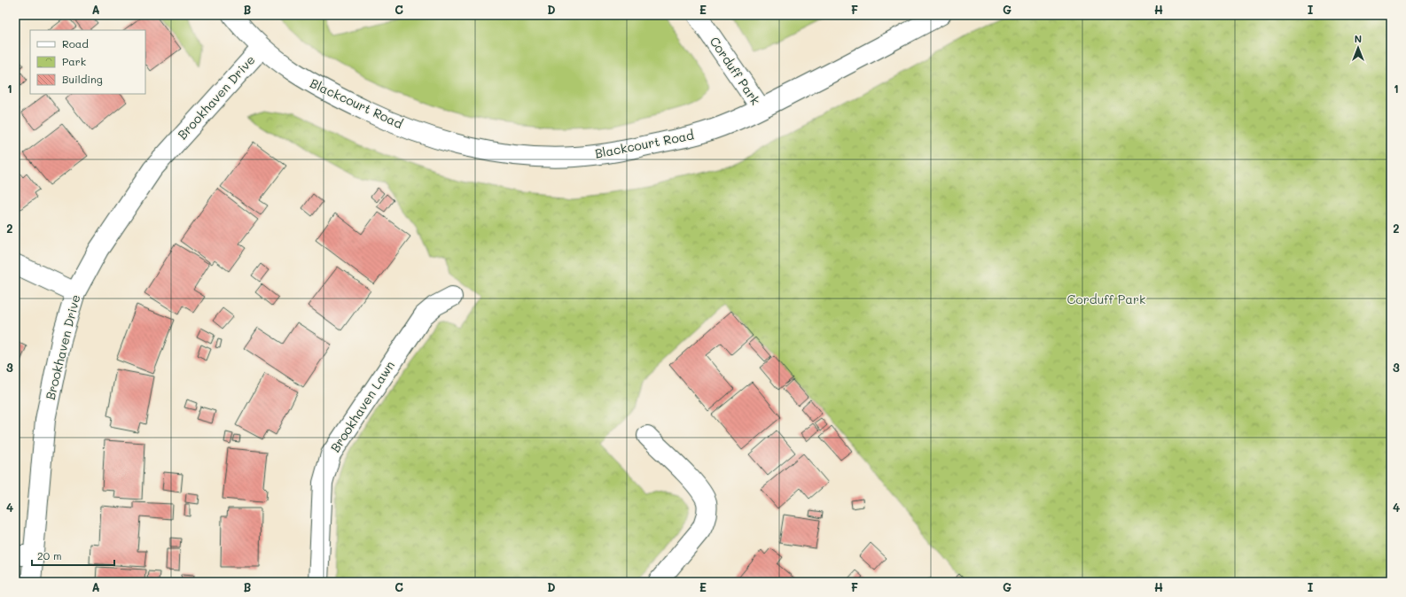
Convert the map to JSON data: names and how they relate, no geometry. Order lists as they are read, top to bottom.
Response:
{
  "streets": {
    "street": [
      "Corduff Park",
      "Brookhaven Drive",
      "Blackcourt Road",
      "Brookhaven Lawn"
    ]
  },
  "crossings": [
    ["Corduff Park", "Blackcourt Road"],
    ["Brookhaven Drive", "Blackcourt Road"]
  ],
  "parks": ["Corduff Park"],
  "legend": ["Road", "Park", "Building"],
  "scale_bar": "20 m",
  "north": "top",
  "grid": {
    "columns": [
      "A",
      "B",
      "C",
      "D",
      "E",
      "F",
      "G",
      "H",
      "I"
    ],
    "rows": [
      "1",
      "2",
      "3",
      "4"
    ]
  }
}
